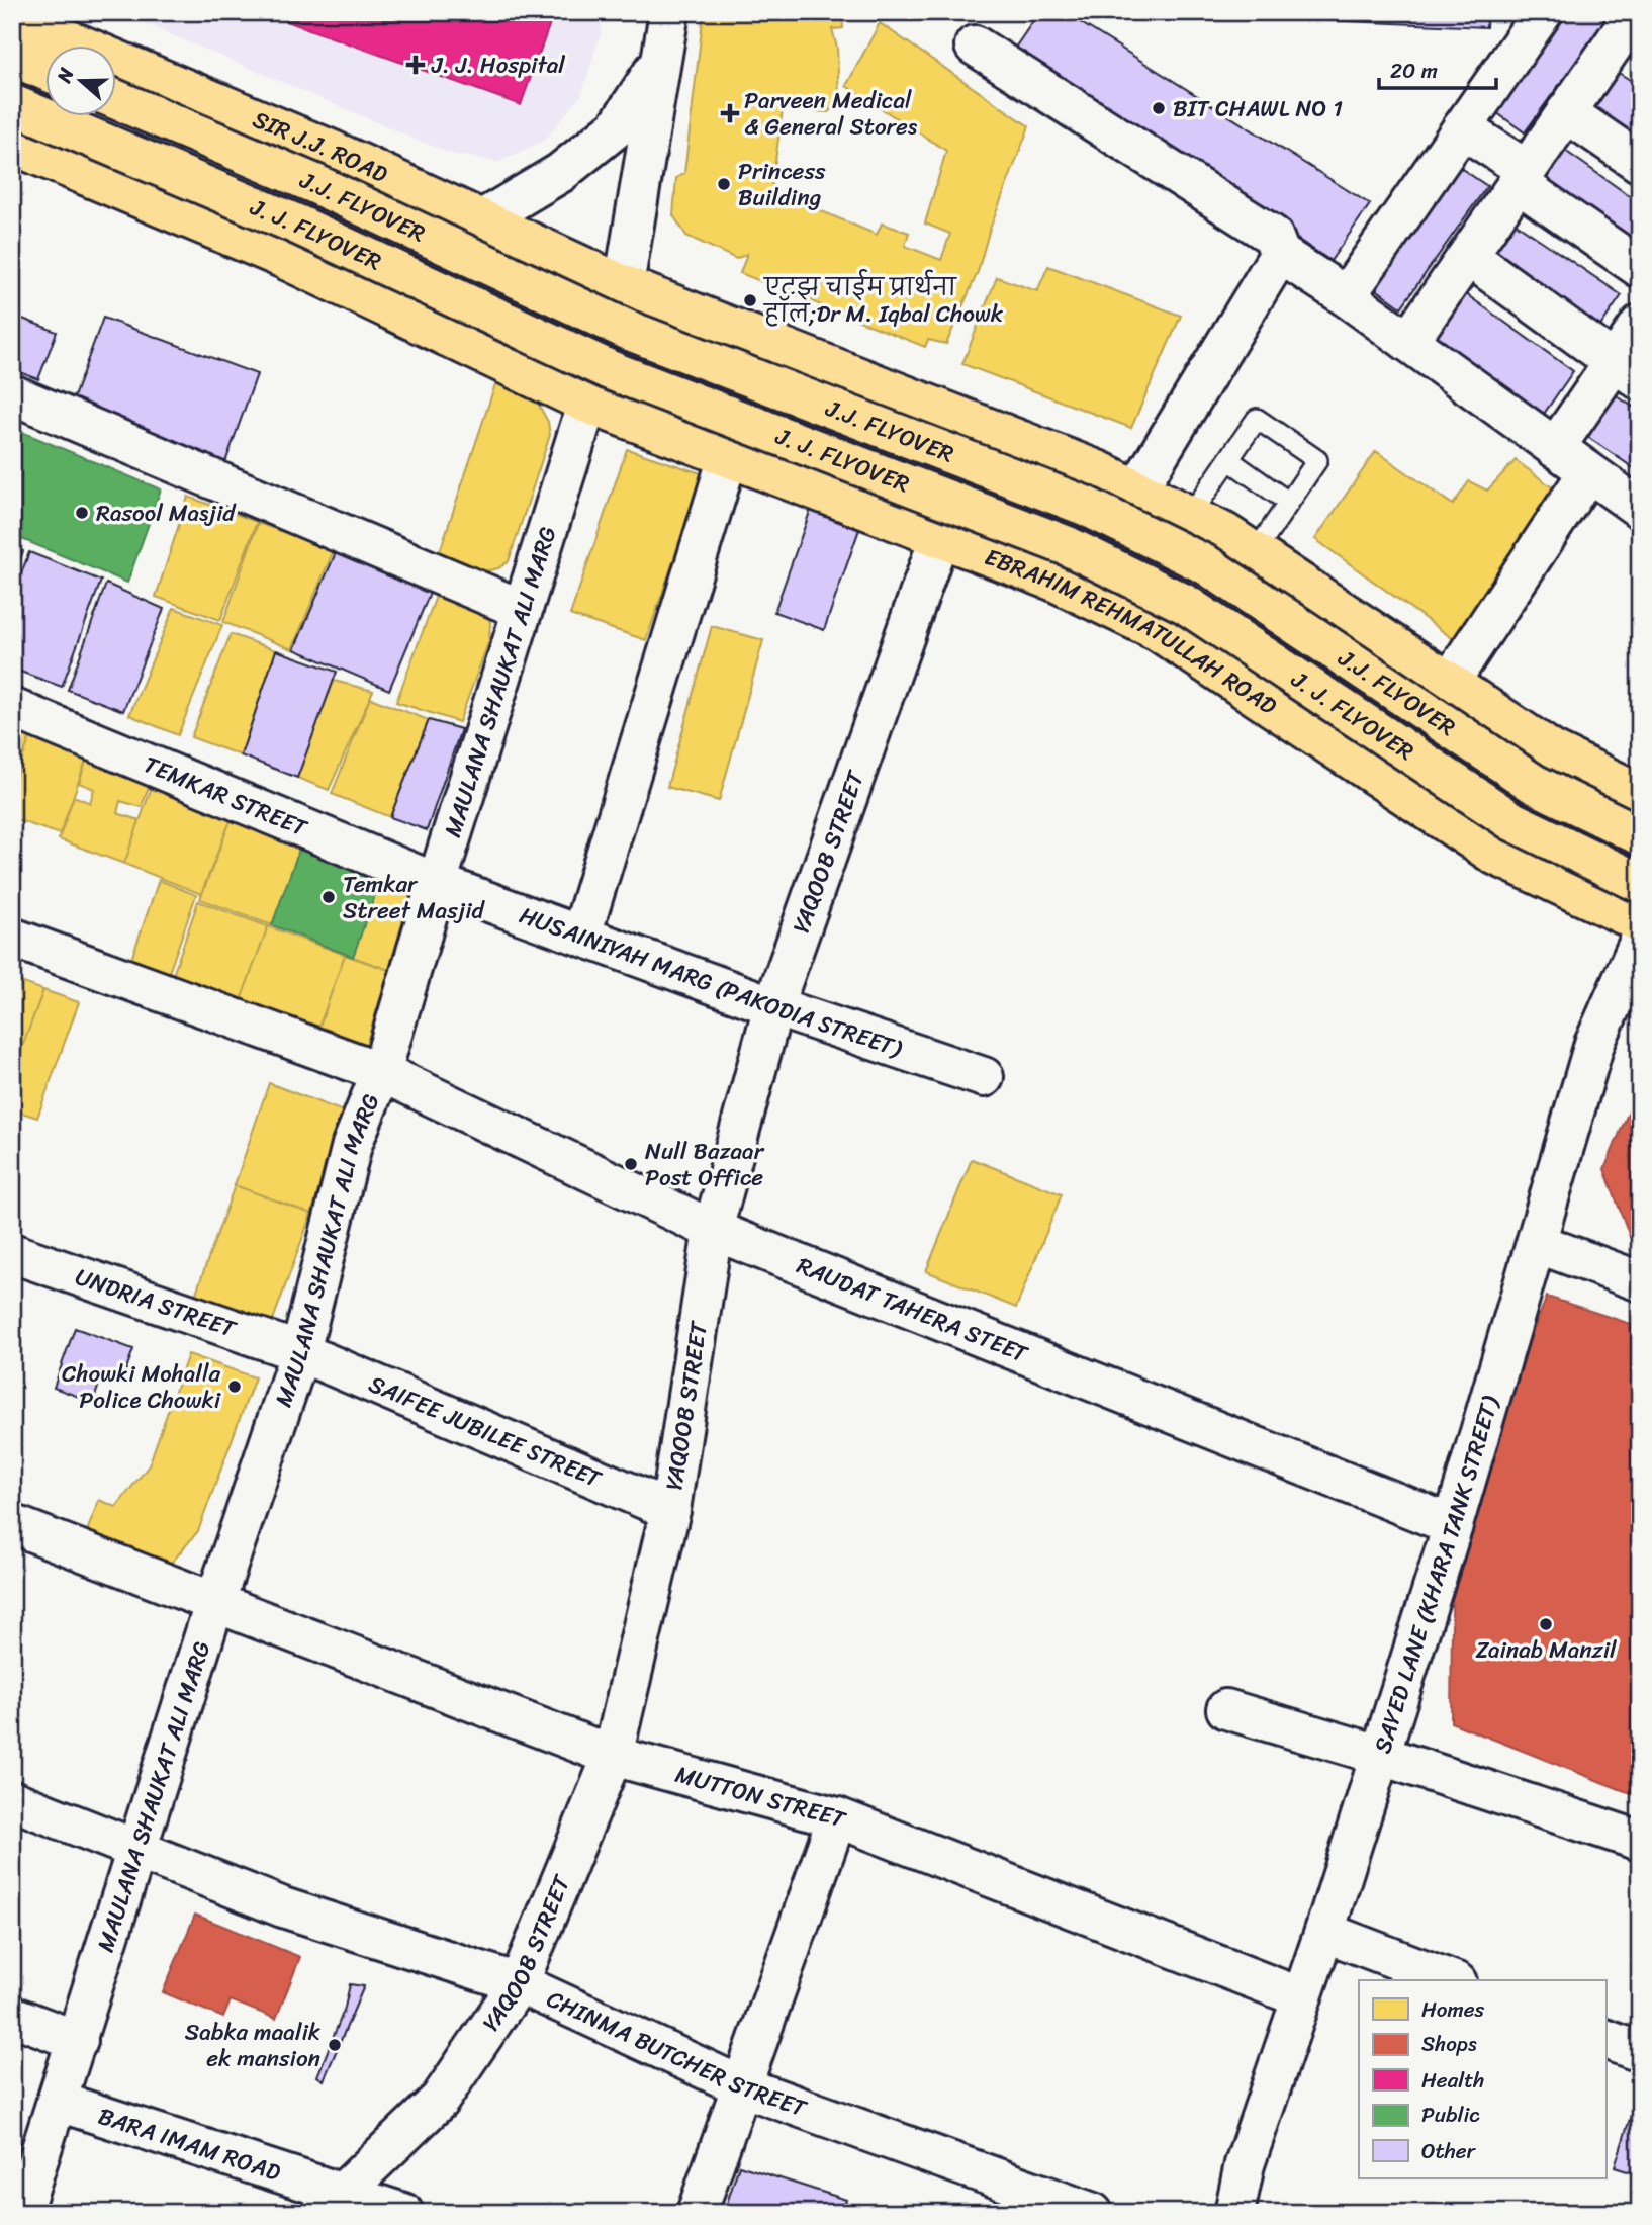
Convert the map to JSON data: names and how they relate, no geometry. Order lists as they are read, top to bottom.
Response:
{
  "streets": {
    "main road": [
      "SIR J.J. ROAD",
      "J.J. FLYOVER",
      "J. J. FLYOVER",
      "EBRAHIM REHMATULLAH ROAD"
    ],
    "street": [
      "MAULANA SHAUKAT ALI MARG",
      "TEMKAR STREET",
      "YAQOOB STREET",
      "HUSAINIYAH MARG (PAKODIA STREET)",
      "UNDRIA STREET",
      "RAUDAT TAHERA STEET",
      "SAIFEE JUBILEE STREET",
      "SAYED LANE (KHARA TANK STREET)",
      "MUTTON STREET",
      "CHINMA BUTCHER STREET",
      "BARA IMAM ROAD"
    ]
  },
  "crossings": [
    ["SIR J.J. ROAD", "MAULANA SHAUKAT ALI MARG"],
    ["EBRAHIM REHMATULLAH ROAD", "MAULANA SHAUKAT ALI MARG"],
    ["EBRAHIM REHMATULLAH ROAD", "YAQOOB STREET"],
    ["MAULANA SHAUKAT ALI MARG", "TEMKAR STREET"],
    ["MAULANA SHAUKAT ALI MARG", "HUSAINIYAH MARG (PAKODIA STREET)"],
    ["MAULANA SHAUKAT ALI MARG", "UNDRIA STREET"],
    ["MAULANA SHAUKAT ALI MARG", "RAUDAT TAHERA STEET"],
    ["MAULANA SHAUKAT ALI MARG", "SAIFEE JUBILEE STREET"],
    ["MAULANA SHAUKAT ALI MARG", "MUTTON STREET"],
    ["MAULANA SHAUKAT ALI MARG", "CHINMA BUTCHER STREET"],
    ["MAULANA SHAUKAT ALI MARG", "BARA IMAM ROAD"],
    ["TEMKAR STREET", "HUSAINIYAH MARG (PAKODIA STREET)"],
    ["YAQOOB STREET", "HUSAINIYAH MARG (PAKODIA STREET)"],
    ["YAQOOB STREET", "RAUDAT TAHERA STEET"],
    ["YAQOOB STREET", "SAIFEE JUBILEE STREET"],
    ["YAQOOB STREET", "MUTTON STREET"],
    ["YAQOOB STREET", "CHINMA BUTCHER STREET"],
    ["YAQOOB STREET", "BARA IMAM ROAD"],
    ["UNDRIA STREET", "SAIFEE JUBILEE STREET"],
    ["RAUDAT TAHERA STEET", "SAYED LANE (KHARA TANK STREET)"],
    ["SAYED LANE (KHARA TANK STREET)", "MUTTON STREET"]
  ],
  "places": {
    "health": ["J. J. Hospital", "Parveen Medical & General Stores"],
    "other": [
      "BIT CHAWL NO 1",
      "Princess Building",
      "एटझ चाईम प्रार्थना हॉल;Dr M. Iqbal Chowk",
      "Rasool Masjid",
      "Temkar Street Masjid",
      "Null Bazaar Post Office",
      "Chowki Mohalla Police Chowki",
      "Zainab Manzil",
      "Sabka maalik ek mansion"
    ]
  },
  "legend": [
    "Homes",
    "Shops",
    "Health",
    "Public",
    "Other"
  ],
  "scale_bar": "20 m",
  "north": "left"
}
